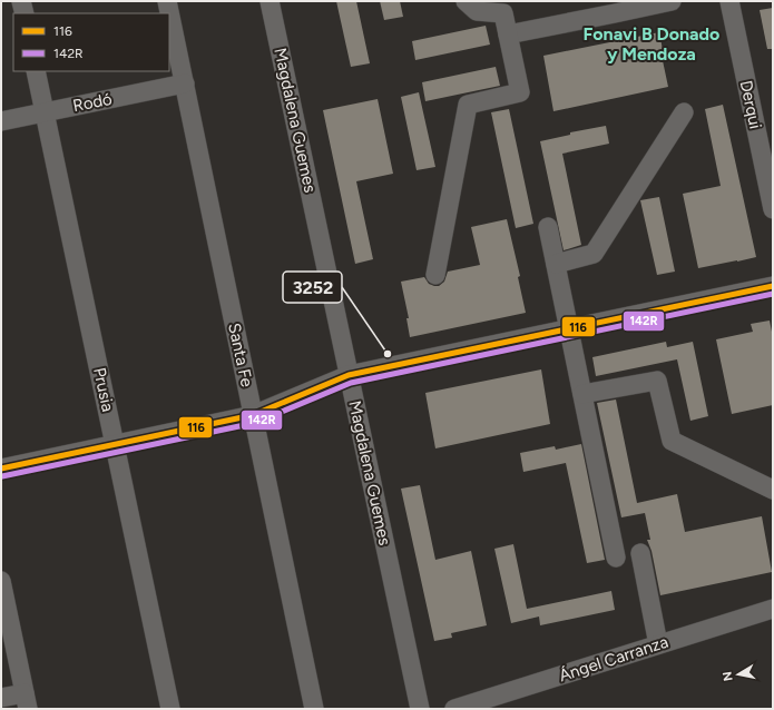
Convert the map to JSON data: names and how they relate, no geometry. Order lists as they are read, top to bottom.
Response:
{
  "streets": {
    "street": [
      "Rodó",
      "Derqui",
      "Magdalena Guemes",
      "Santa Fe",
      "Prusia",
      "Ángel Carranza"
    ]
  },
  "crossings": [
    ["Rodó", "Santa Fe"],
    ["Rodó", "Prusia"]
  ],
  "districts": ["Fonavi B Donado y Mendoza"],
  "places": ["3252"],
  "lines": ["transit line 116", "transit line 142R"],
  "legend": ["116", "142R"],
  "north": "left"
}
